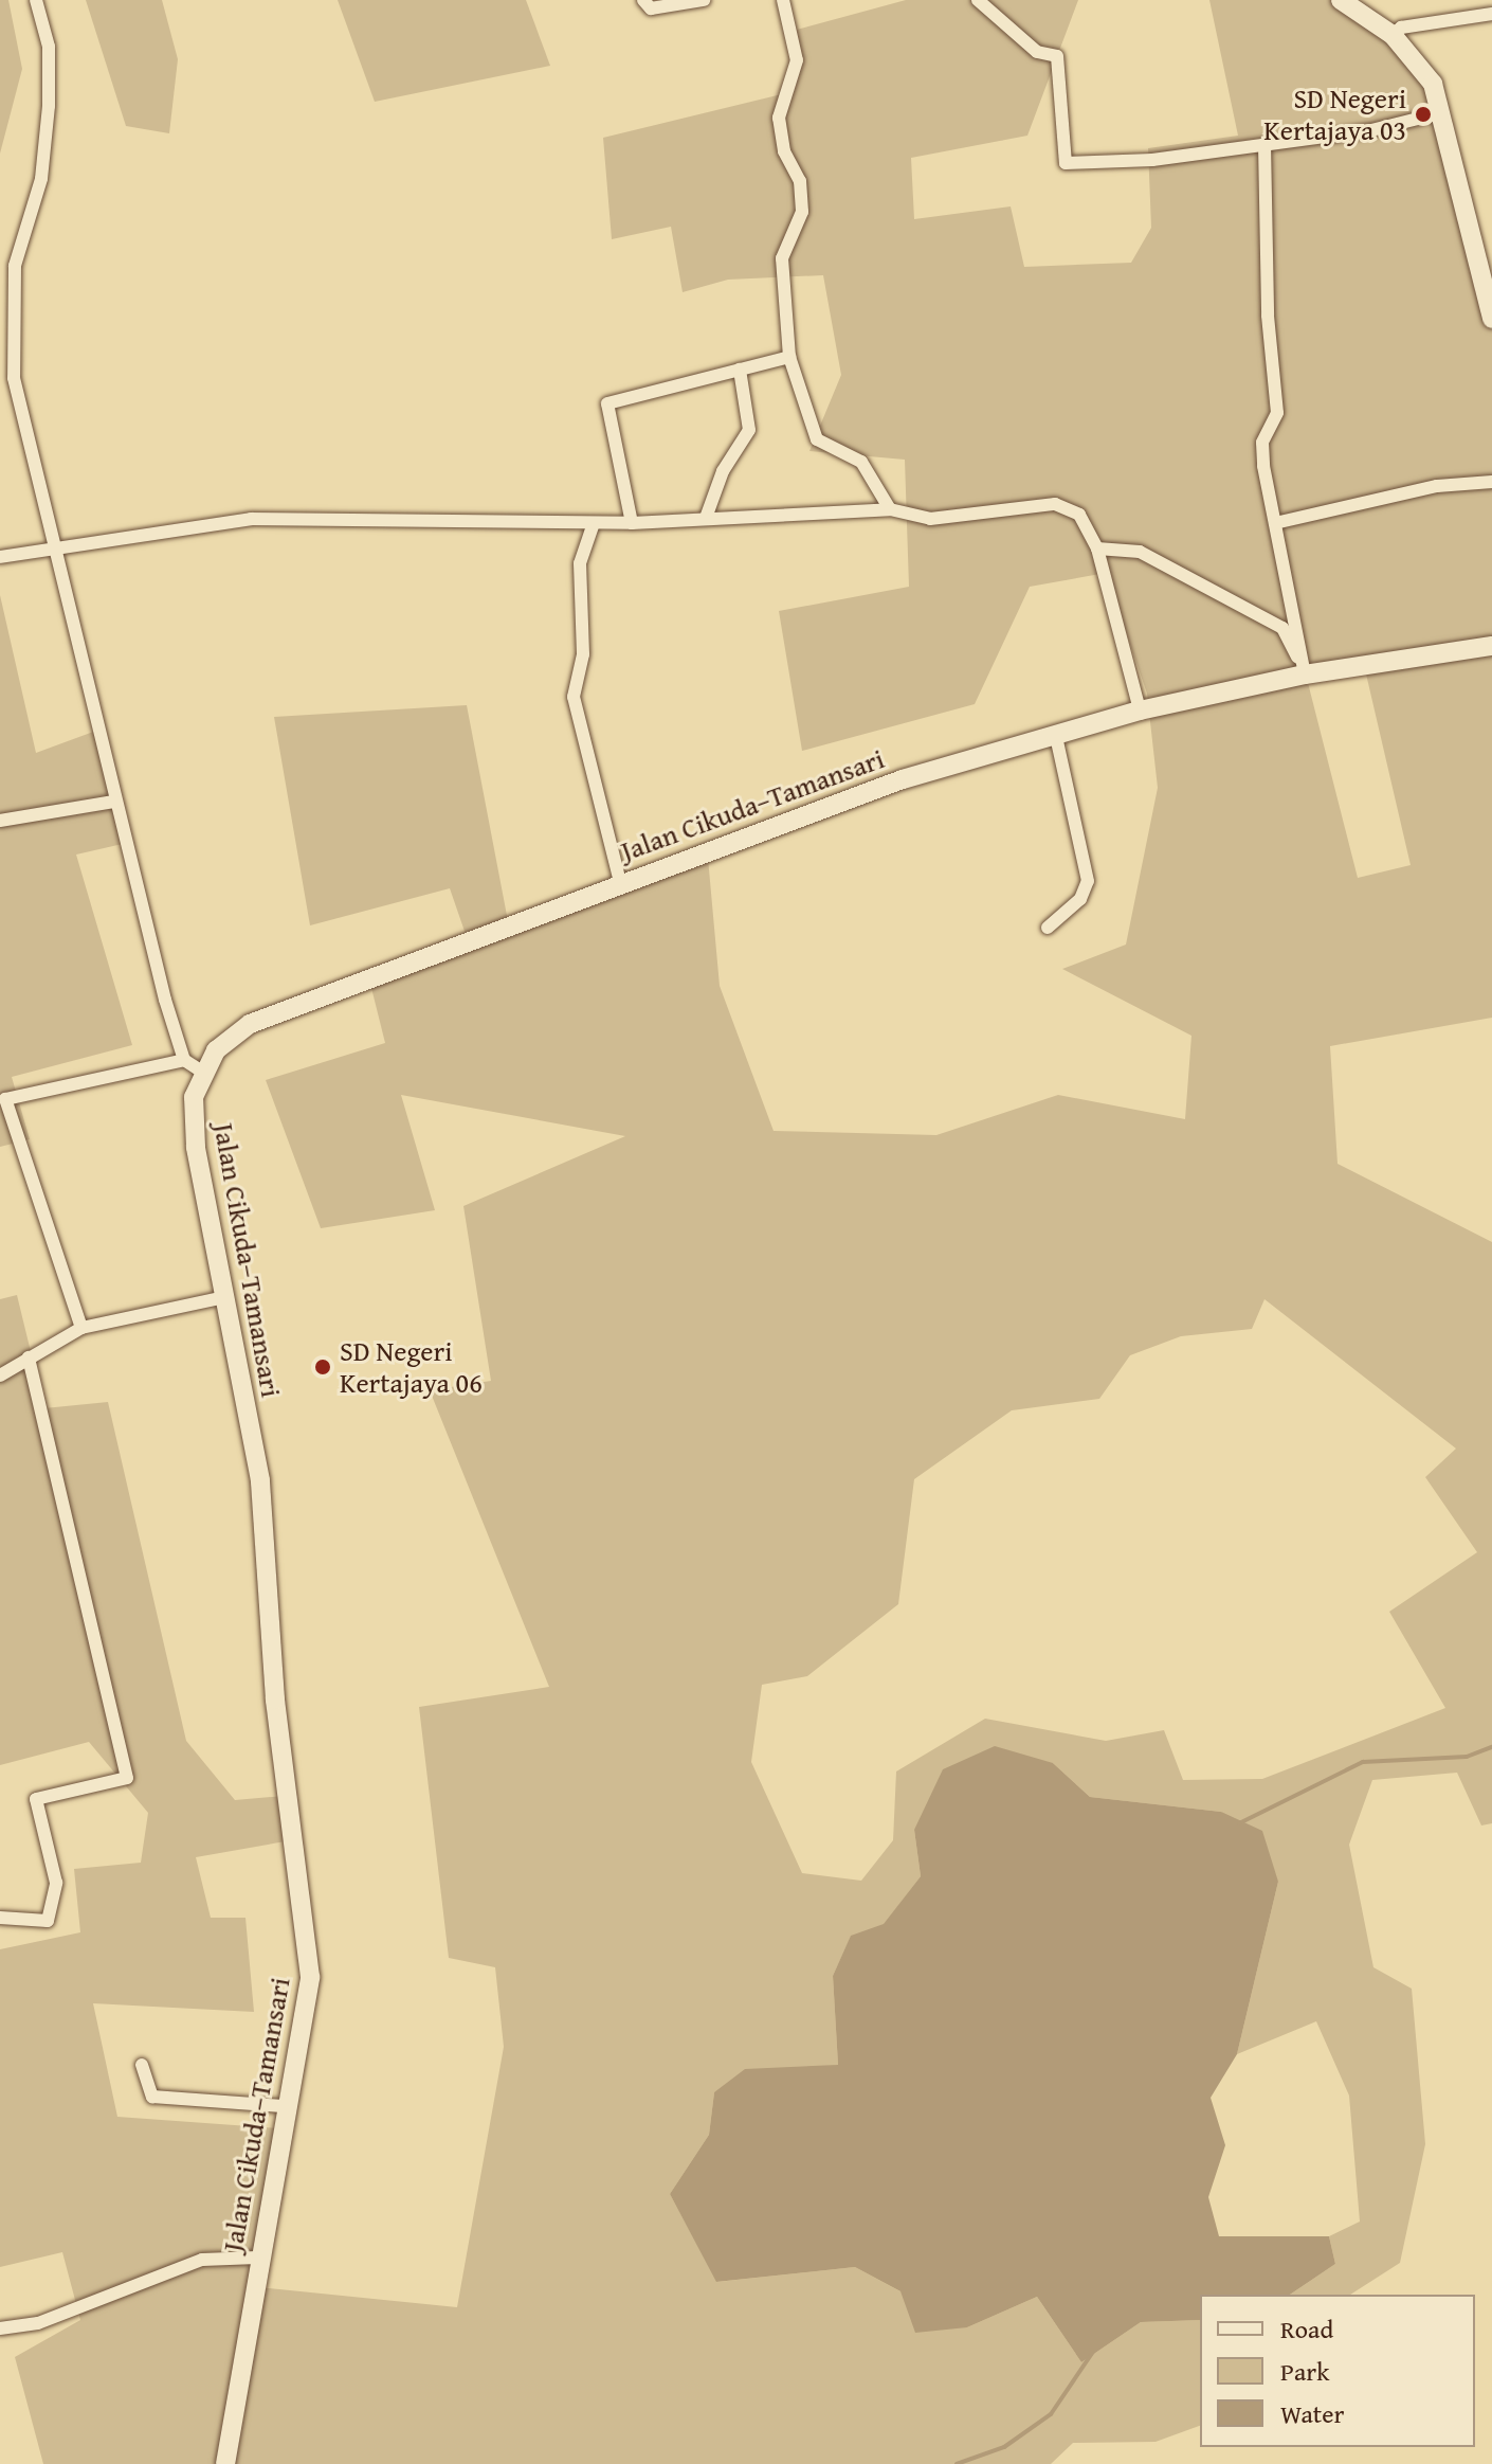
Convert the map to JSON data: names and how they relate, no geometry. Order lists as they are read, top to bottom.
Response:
{
  "streets": {
    "street": ["Jalan Cikuda–Tamansari"]
  },
  "places": ["SD Negeri Kertajaya 03", "SD Negeri Kertajaya 06"],
  "legend": ["Road", "Park", "Water"]
}
